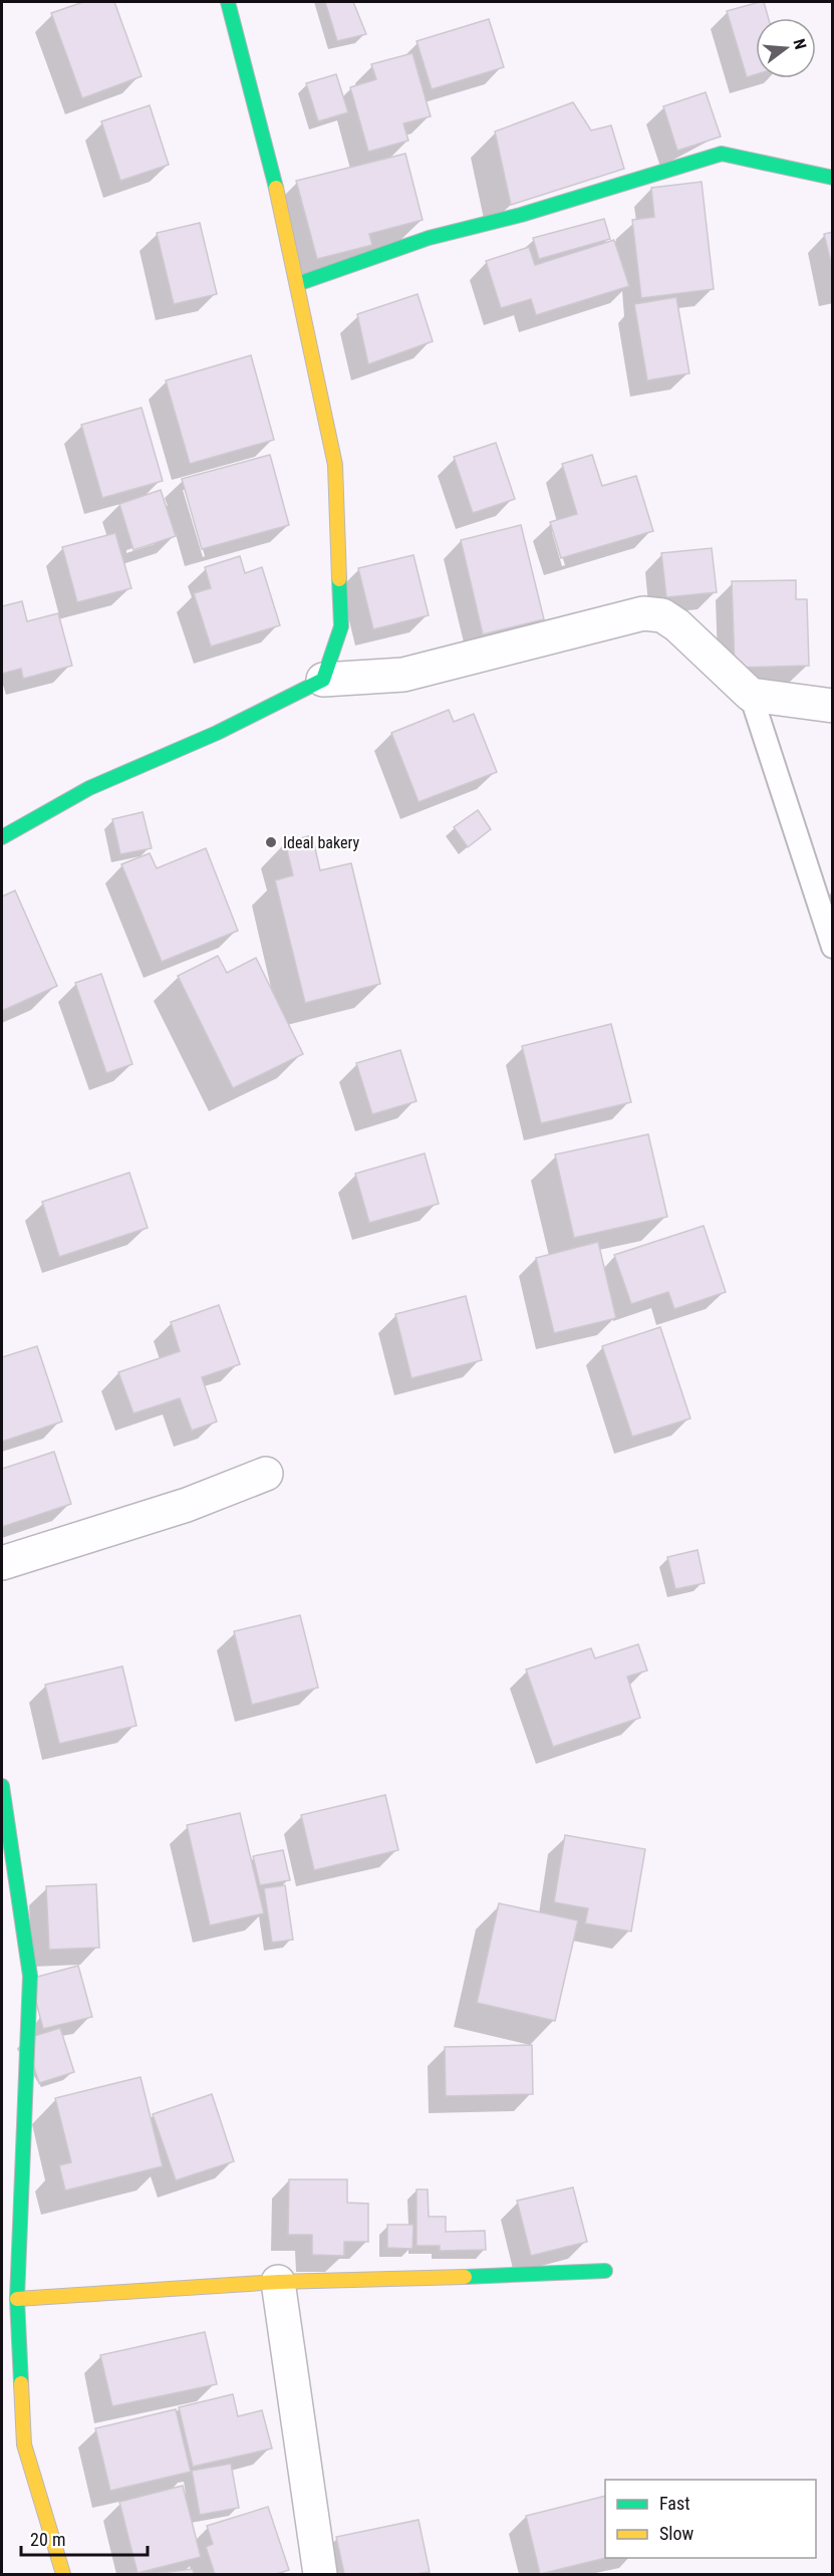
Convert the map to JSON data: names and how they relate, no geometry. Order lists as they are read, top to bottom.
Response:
{
  "places": ["Ideal bakery"],
  "legend": ["Fast", "Slow"],
  "scale_bar": "20 m",
  "north": "right"
}
